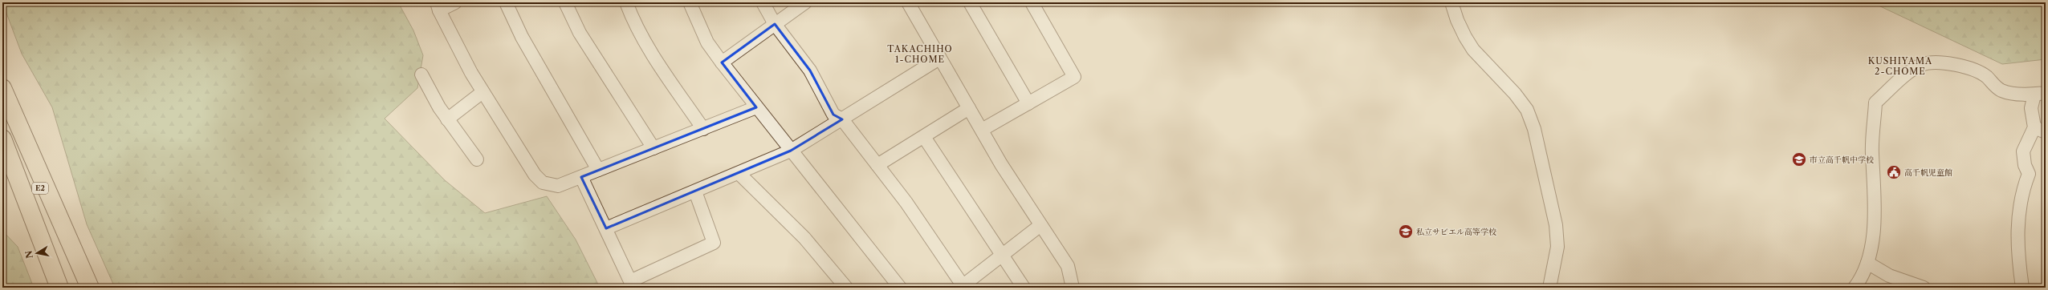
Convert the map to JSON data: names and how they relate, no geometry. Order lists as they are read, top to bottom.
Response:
{
  "streets": {
    "highway": ["E2"]
  },
  "districts": ["TAKACHIHO 1-CHOME", "KUSHIYAMA 2-CHOME"],
  "places": {
    "school or university": ["市立高千帆中学校", "私立サビエル高等学校"],
    "public building": ["高千帆児童館"]
  },
  "north": "left"
}
